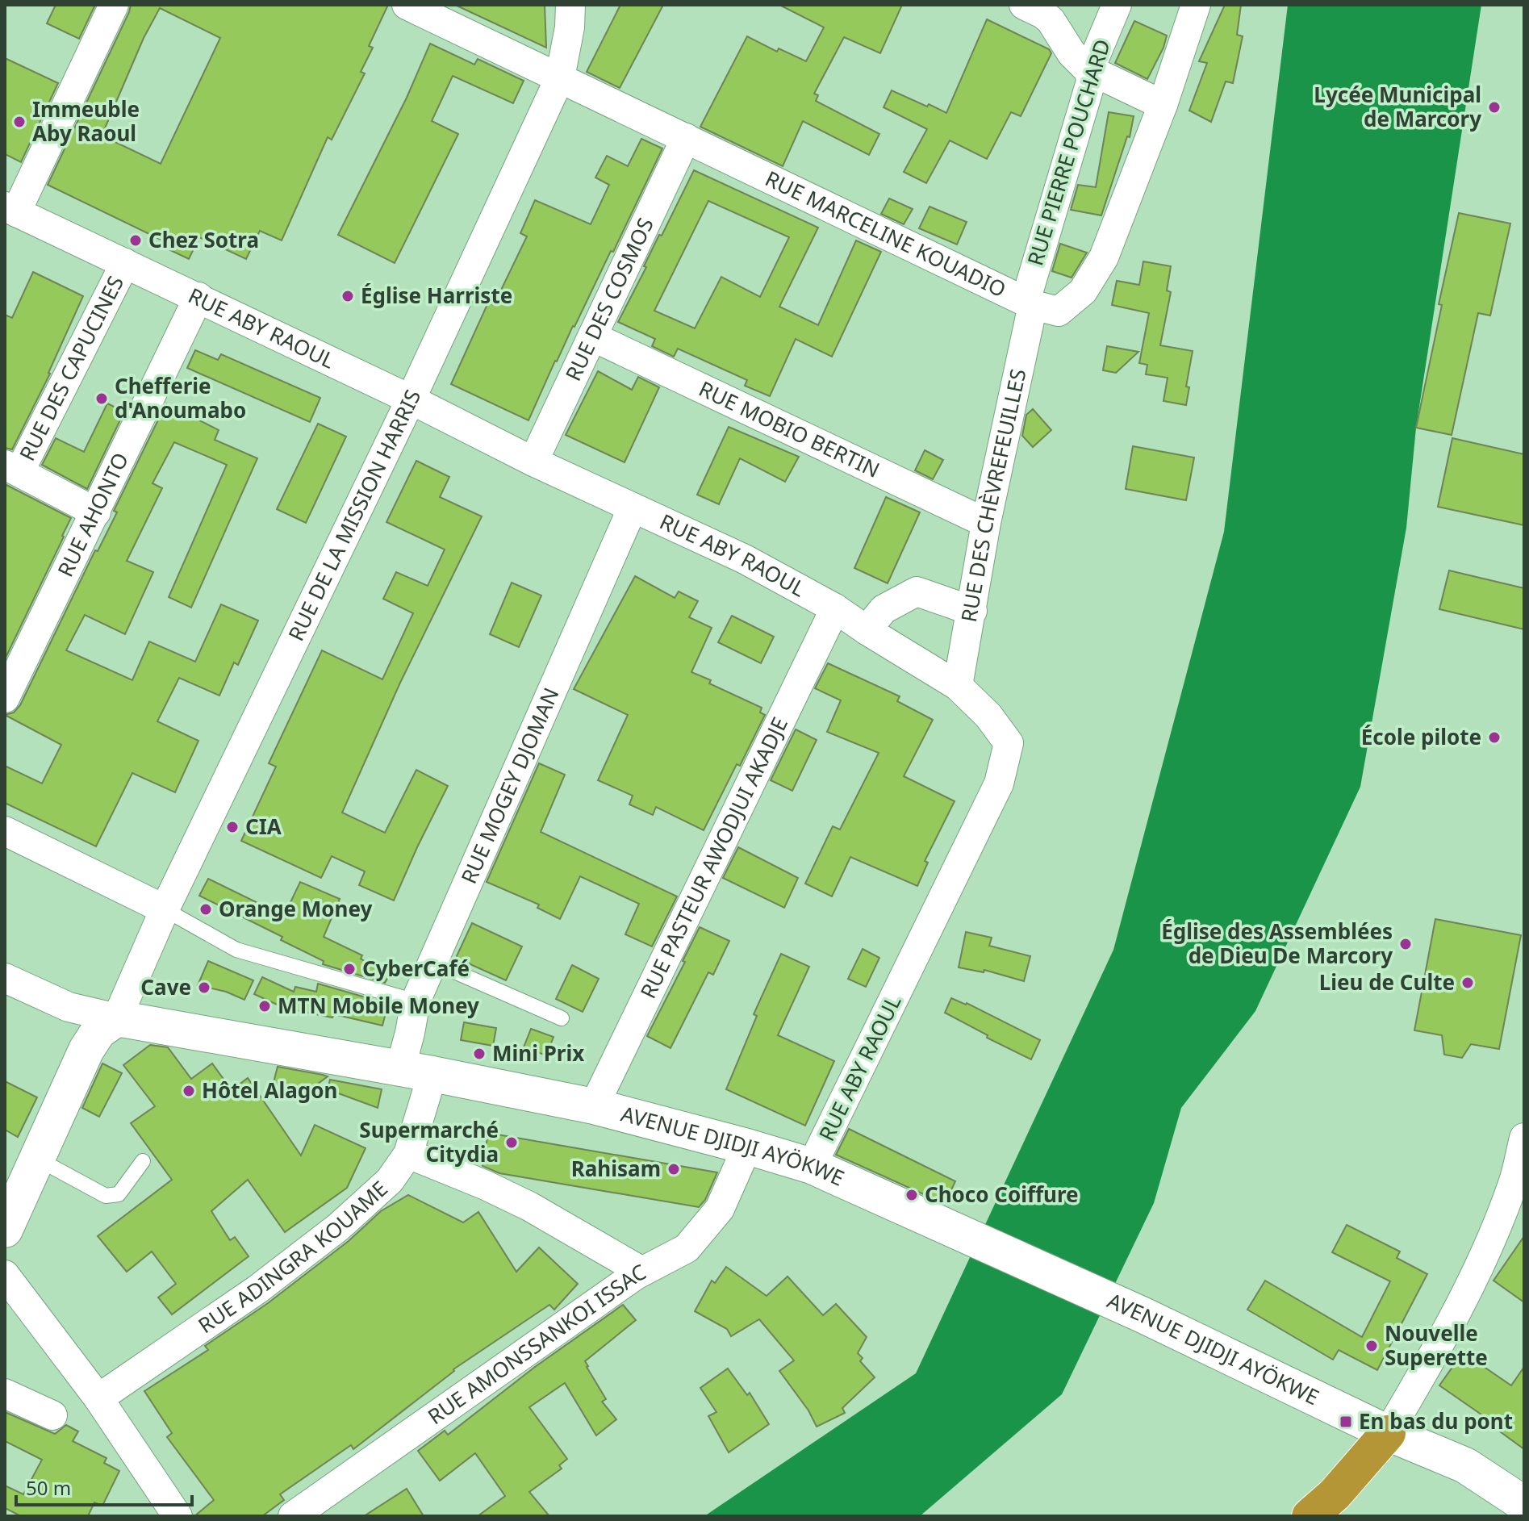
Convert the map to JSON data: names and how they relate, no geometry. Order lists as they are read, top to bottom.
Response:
{
  "streets": {
    "street": [
      "RUE PIERRE POUCHARD",
      "RUE MARCELINE KOUADIO",
      "RUE DES COSMOS",
      "RUE ABY RAOUL",
      "RUE DES CAPUCINES",
      "RUE MOBIO BERTIN",
      "RUE DES CHÈVREFEUILLES",
      "RUE DE LA MISSION HARRIS",
      "RUE AHONTO",
      "RUE MOGEY DJOMAN",
      "RUE PASTEUR AWODJUI AKADJE",
      "AVENUE DJIDJI AYÖKWE",
      "RUE ADINGRA KOUAME",
      "RUE AMONSSANKOI ISSAC"
    ]
  },
  "crossings": [
    ["RUE PIERRE POUCHARD", "RUE MARCELINE KOUADIO"],
    ["RUE PIERRE POUCHARD", "RUE DES CHÈVREFEUILLES"],
    ["RUE MARCELINE KOUADIO", "RUE DES COSMOS"],
    ["RUE MARCELINE KOUADIO", "RUE DES CHÈVREFEUILLES"],
    ["RUE MARCELINE KOUADIO", "RUE DE LA MISSION HARRIS"],
    ["RUE DES COSMOS", "RUE ABY RAOUL"],
    ["RUE DES COSMOS", "RUE MOBIO BERTIN"],
    ["RUE ABY RAOUL", "RUE DES CAPUCINES"],
    ["RUE ABY RAOUL", "RUE DES CHÈVREFEUILLES"],
    ["RUE ABY RAOUL", "RUE DE LA MISSION HARRIS"],
    ["RUE ABY RAOUL", "RUE AHONTO"],
    ["RUE ABY RAOUL", "RUE MOGEY DJOMAN"],
    ["RUE ABY RAOUL", "RUE PASTEUR AWODJUI AKADJE"],
    ["RUE ABY RAOUL", "AVENUE DJIDJI AYÖKWE"],
    ["RUE MOBIO BERTIN", "RUE DES CHÈVREFEUILLES"],
    ["RUE DE LA MISSION HARRIS", "AVENUE DJIDJI AYÖKWE"],
    ["RUE MOGEY DJOMAN", "AVENUE DJIDJI AYÖKWE"],
    ["RUE MOGEY DJOMAN", "RUE ADINGRA KOUAME"],
    ["RUE PASTEUR AWODJUI AKADJE", "AVENUE DJIDJI AYÖKWE"],
    ["AVENUE DJIDJI AYÖKWE", "RUE ADINGRA KOUAME"],
    ["AVENUE DJIDJI AYÖKWE", "RUE AMONSSANKOI ISSAC"]
  ],
  "places": {
    "other": [
      "Lycée Municipal de Marcory",
      "Immeuble Aby Raoul",
      "Chez Sotra",
      "Église Harriste",
      "Chefferie d'Anoumabo",
      "École pilote",
      "CIA",
      "Orange Money",
      "Église des Assemblées de Dieu De Marcory",
      "CyberCafé",
      "Lieu de Culte",
      "Cave",
      "MTN Mobile Money",
      "Mini Prix",
      "Hôtel Alagon",
      "Supermarché Citydia",
      "Rahisam",
      "Choco Coiffure",
      "Nouvelle Superette"
    ],
    "transit": ["En bas du pont"]
  },
  "scale_bar": "50 m"
}
